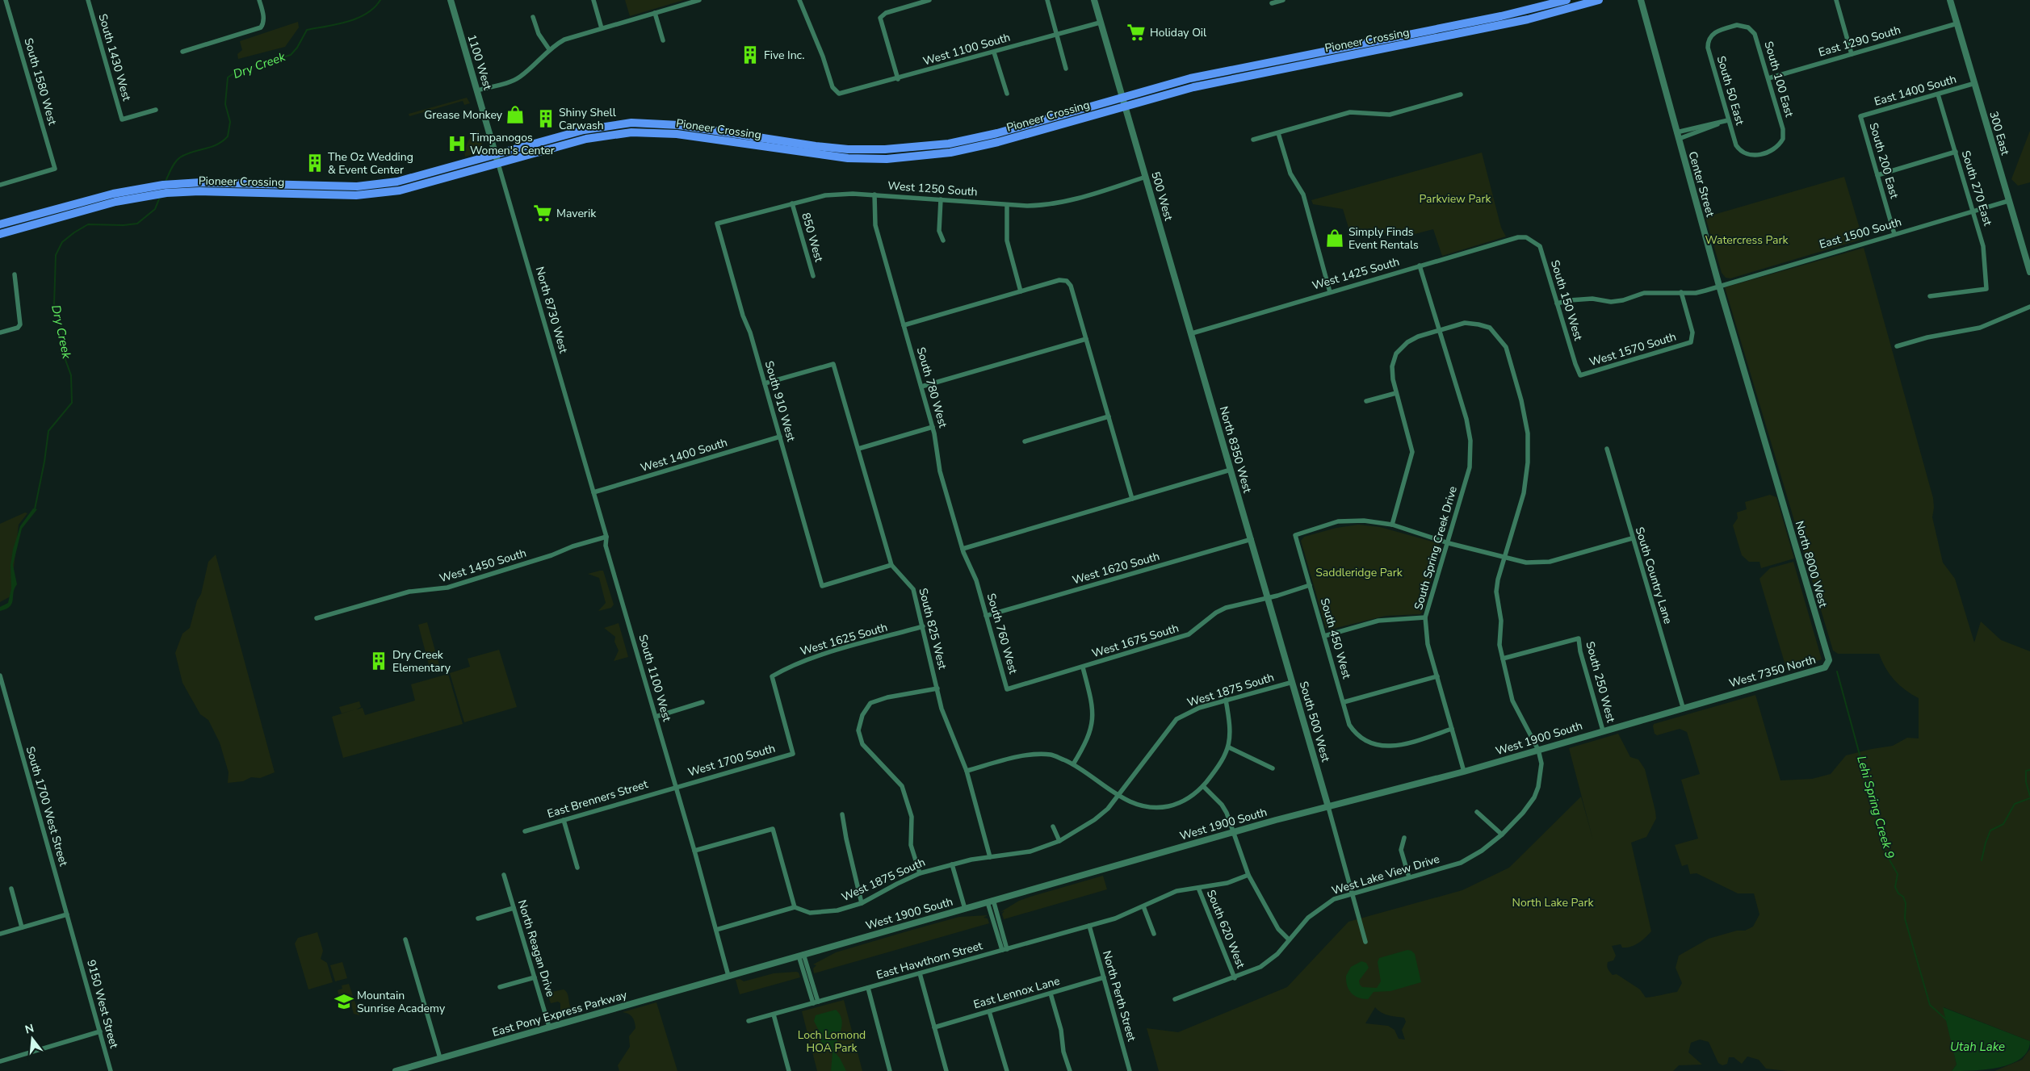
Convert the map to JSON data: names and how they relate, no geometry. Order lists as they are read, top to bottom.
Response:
{
  "streets": {
    "highway": ["Pioneer Crossing"],
    "street": [
      "East 1290 South",
      "West 1100 South",
      "South 1430 West",
      "1100 West",
      "South 100 East",
      "South 1580 West",
      "South 50 East",
      "East 1400 South",
      "300 East",
      "South 200 East",
      "Center Street",
      "South 270 East",
      "West 1250 South",
      "500 West",
      "East 1500 South",
      "850 West",
      "West 1425 South",
      "South 150 West",
      "North 8730 West",
      "West 1570 South",
      "South 780 West",
      "South 910 West",
      "North 8350 West",
      "West 1400 South",
      "South Spring Creek Drive",
      "North 8000 West",
      "West 1450 South",
      "West 1620 South",
      "South Country Lane",
      "South 825 West",
      "South 760 West",
      "South 450 West",
      "West 1625 South",
      "West 1675 South",
      "West 7350 North",
      "South 1100 West",
      "South 250 West",
      "West 1875 South",
      "South 500 West",
      "West 1900 South",
      "West 1700 South",
      "East Brenners Street",
      "South 1700 West Street",
      "West Lake View Drive",
      "South 620 West",
      "North Reagan Drive",
      "East Hawthorn Street",
      "East Lennox Lane",
      "North Perth Street",
      "9150 West Street",
      "East Pony Express Parkway"
    ]
  },
  "crossings": [
    ["Pioneer Crossing", "1100 West"],
    ["Pioneer Crossing", "500 West"],
    ["East 1290 South", "South 100 East"],
    ["East 1290 South", "300 East"],
    ["West 1100 South", "500 West"],
    ["1100 West", "North 8730 West"],
    ["South 100 East", "South 50 East"],
    ["East 1400 South", "300 East"],
    ["East 1400 South", "South 200 East"],
    ["East 1400 South", "South 270 East"],
    ["300 East", "East 1500 South"],
    ["South 200 East", "East 1500 South"],
    ["Center Street", "East 1500 South"],
    ["Center Street", "North 8000 West"],
    ["South 270 East", "East 1500 South"],
    ["West 1250 South", "500 West"],
    ["West 1250 South", "850 West"],
    ["West 1250 South", "South 780 West"],
    ["West 1250 South", "South 910 West"],
    ["500 West", "West 1425 South"],
    ["500 West", "North 8350 West"],
    ["East 1500 South", "South 150 West"],
    ["East 1500 South", "West 1570 South"],
    ["West 1425 South", "South 150 West"],
    ["West 1425 South", "South Spring Creek Drive"],
    ["South 150 West", "West 1570 South"],
    ["North 8730 West", "South 1100 West"],
    ["South 780 West", "South 760 West"],
    ["South 910 West", "West 1400 South"],
    ["South 910 West", "South 825 West"],
    ["North 8350 West", "South 500 West"],
    ["West 1400 South", "South 1100 West"],
    ["South Spring Creek Drive", "South 450 West"],
    ["South Spring Creek Drive", "West 1900 South"],
    ["South Spring Creek Drive", "West Lake View Drive"],
    ["North 8000 West", "West 7350 North"],
    ["West 1450 South", "South 1100 West"],
    ["West 1620 South", "South 760 West"],
    ["West 1620 South", "South 500 West"],
    ["South Country Lane", "West 1900 South"],
    ["South 825 West", "West 1625 South"],
    ["South 825 West", "West 1875 South"],
    ["South 760 West", "West 1675 South"],
    ["South 450 West", "West 1675 South"],
    ["West 1625 South", "West 1700 South"],
    ["West 1675 South", "South 500 West"],
    ["West 7350 North", "West 1900 South"],
    ["South 1100 West", "West 1900 South"],
    ["South 1100 West", "West 1700 South"],
    ["South 1100 West", "East Brenners Street"],
    ["South 1100 West", "East Pony Express Parkway"],
    ["South 250 West", "West 1900 South"],
    ["South 250 West", "West Lake View Drive"],
    ["West 1875 South", "South 500 West"],
    ["South 500 West", "West 1900 South"],
    ["South 500 West", "West Lake View Drive"],
    ["West 1900 South", "West Lake View Drive"],
    ["West 1900 South", "East Pony Express Parkway"],
    ["West 1700 South", "East Brenners Street"],
    ["South 1700 West Street", "9150 West Street"],
    ["West Lake View Drive", "South 620 West"],
    ["South 620 West", "East Hawthorn Street"],
    ["North Reagan Drive", "East Pony Express Parkway"],
    ["East Hawthorn Street", "North Perth Street"],
    ["East Lennox Lane", "North Perth Street"]
  ],
  "water": ["Dry Creek", "Lehi Spring Creek 9", "Utah Lake"],
  "parks": [
    "Parkview Park",
    "Watercress Park",
    "Saddleridge Park",
    "North Lake Park",
    "Loch Lomond HOA Park"
  ],
  "places": {
    "supermarket": ["Holiday Oil", "Maverik"],
    "building": [
      "Five Inc.",
      "Shiny Shell Carwash",
      "The Oz Wedding & Event Center",
      "Dry Creek Elementary"
    ],
    "shop": ["Grease Monkey", "Simply Finds Event Rentals"],
    "hospital": ["Timpanogos Women's Center"],
    "school or university": ["Mountain Sunrise Academy"]
  },
  "north": "top"
}
